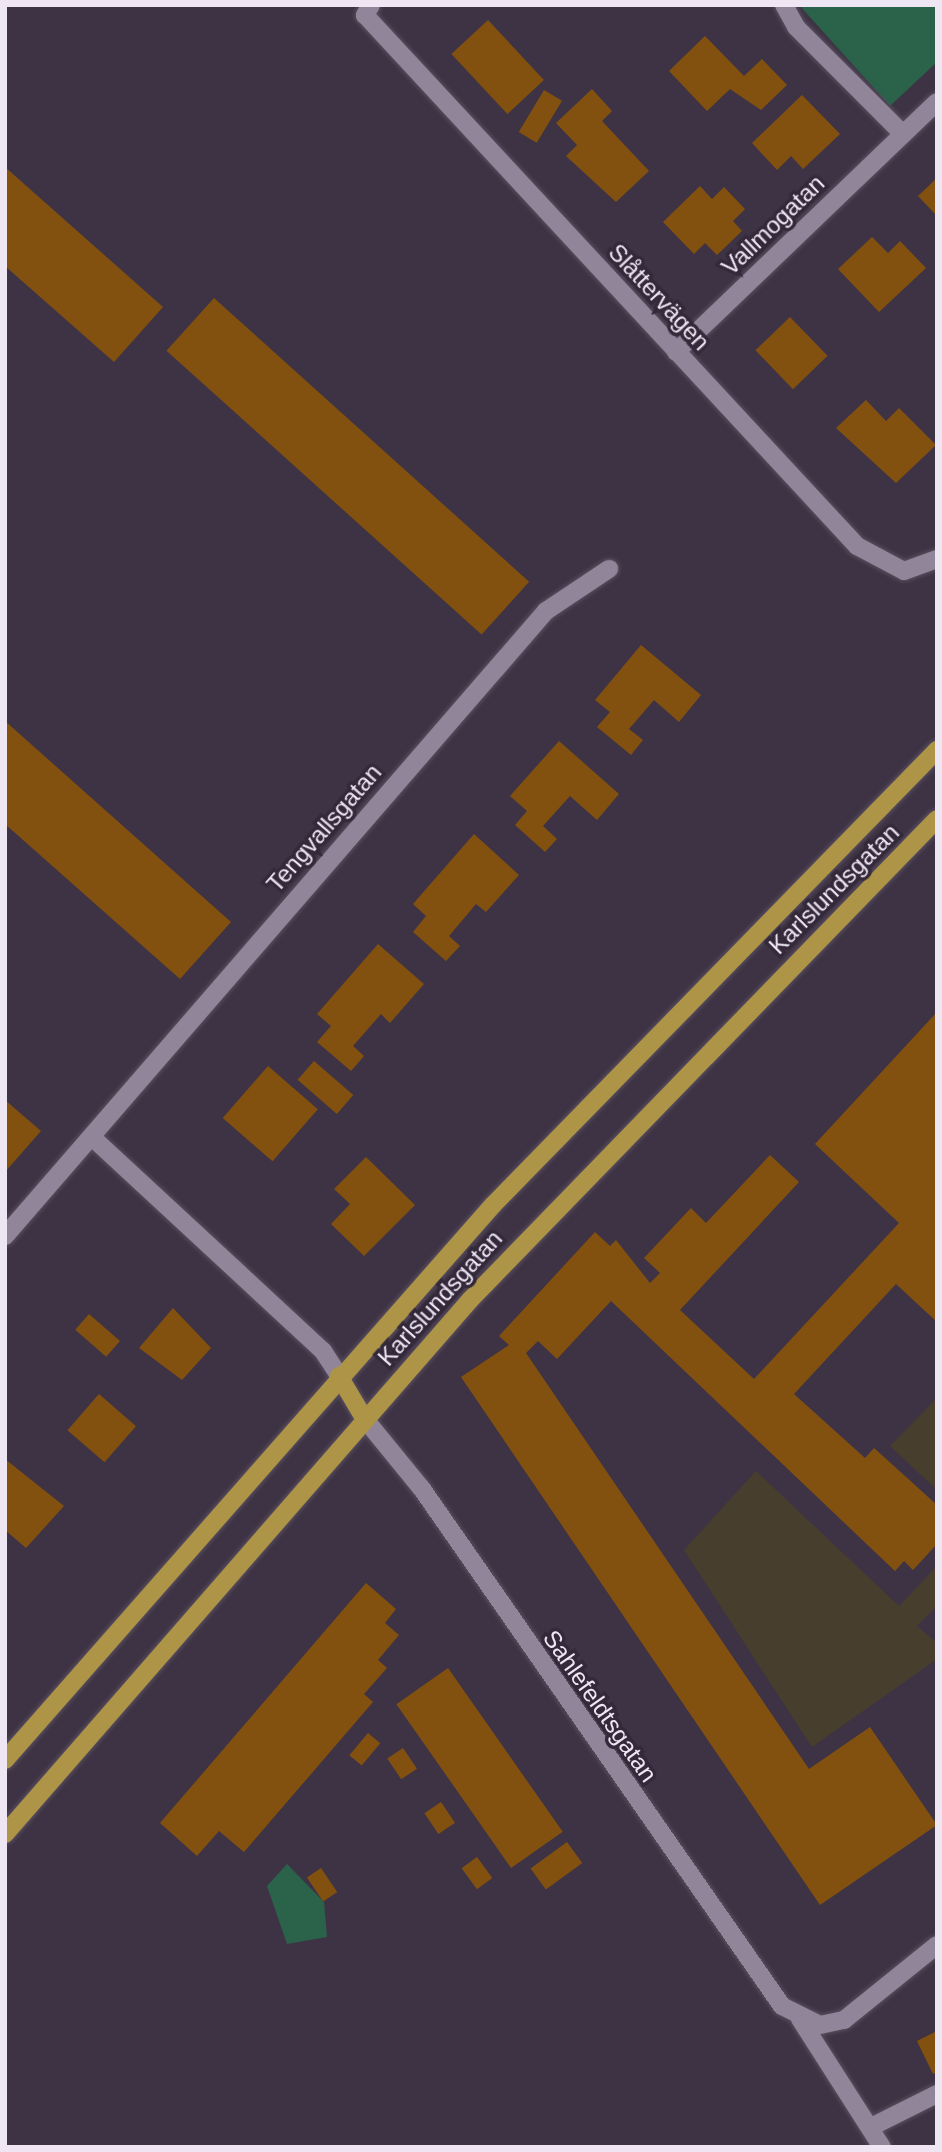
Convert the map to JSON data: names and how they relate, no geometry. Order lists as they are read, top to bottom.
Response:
{
  "streets": {
    "main road": ["Karlslundsgatan"],
    "street": [
      "Vallmogatan",
      "Slåttervägen",
      "Tengvallsgatan",
      "Sahlefeldtsgatan"
    ]
  },
  "crossings": [
    ["Vallmogatan", "Slåttervägen"],
    ["Karlslundsgatan", "Sahlefeldtsgatan"]
  ]
}
